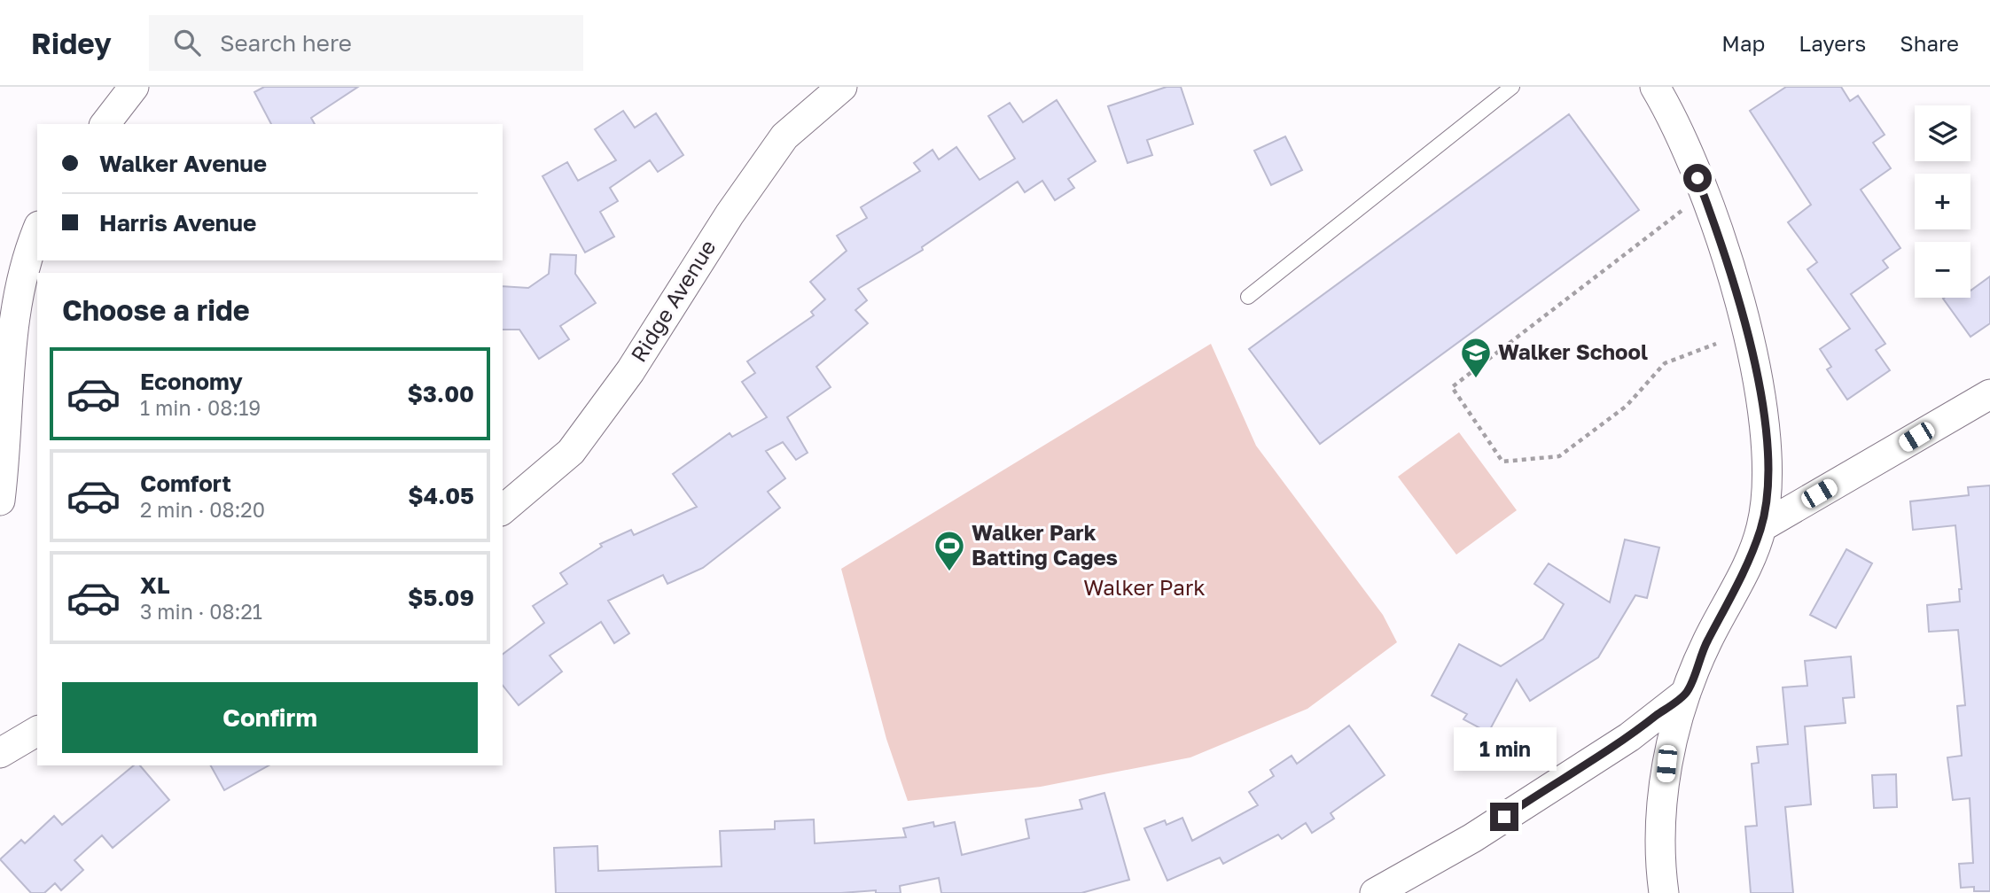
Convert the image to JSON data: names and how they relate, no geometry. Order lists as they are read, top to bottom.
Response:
{
  "streets": {
    "street": ["Ridge Avenue"]
  },
  "parks": ["Walker Park"],
  "places": {
    "school or university": ["Walker School"],
    "sports": ["Walker Park Batting Cages"]
  },
  "page": {
    "header": "Ridey",
    "search": "Search here",
    "nav": ["Map", "Layers", "Share"],
    "map_buttons": ["+", "−"],
    "banner": ["Walker Avenue", "Harris Avenue"],
    "heading": "Choose a ride",
    "list": [
      {
        "name": "Economy",
        "note": "1 min · 08:19",
        "value": "$3.00"
      },
      {
        "name": "Comfort",
        "note": "2 min · 08:20",
        "value": "$4.05"
      },
      {
        "name": "XL",
        "note": "3 min · 08:21",
        "value": "$5.09"
      }
    ],
    "buttons": "Confirm",
    "bubble": "1 min"
  }
}
